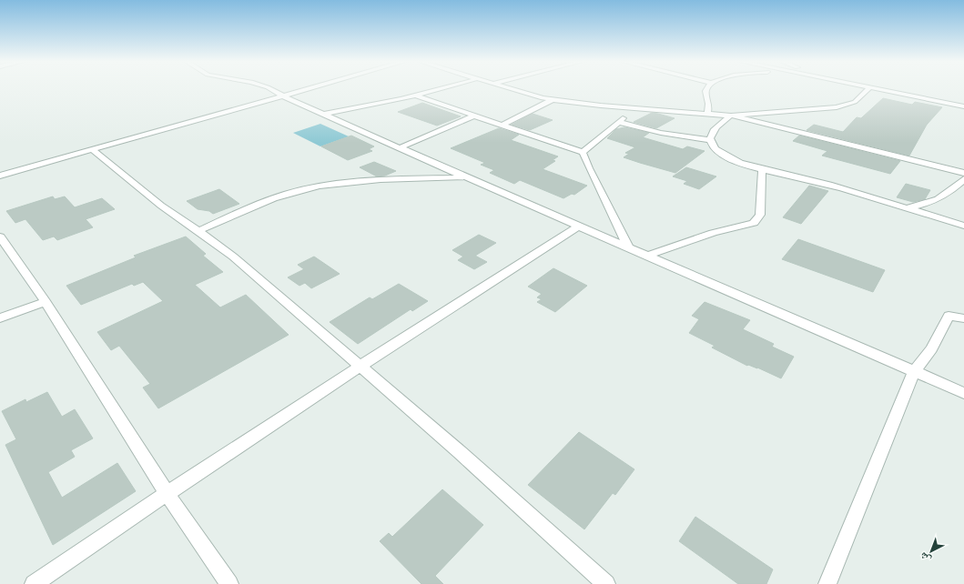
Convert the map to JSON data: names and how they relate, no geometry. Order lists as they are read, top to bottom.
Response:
{
  "north": "bottom left"
}
